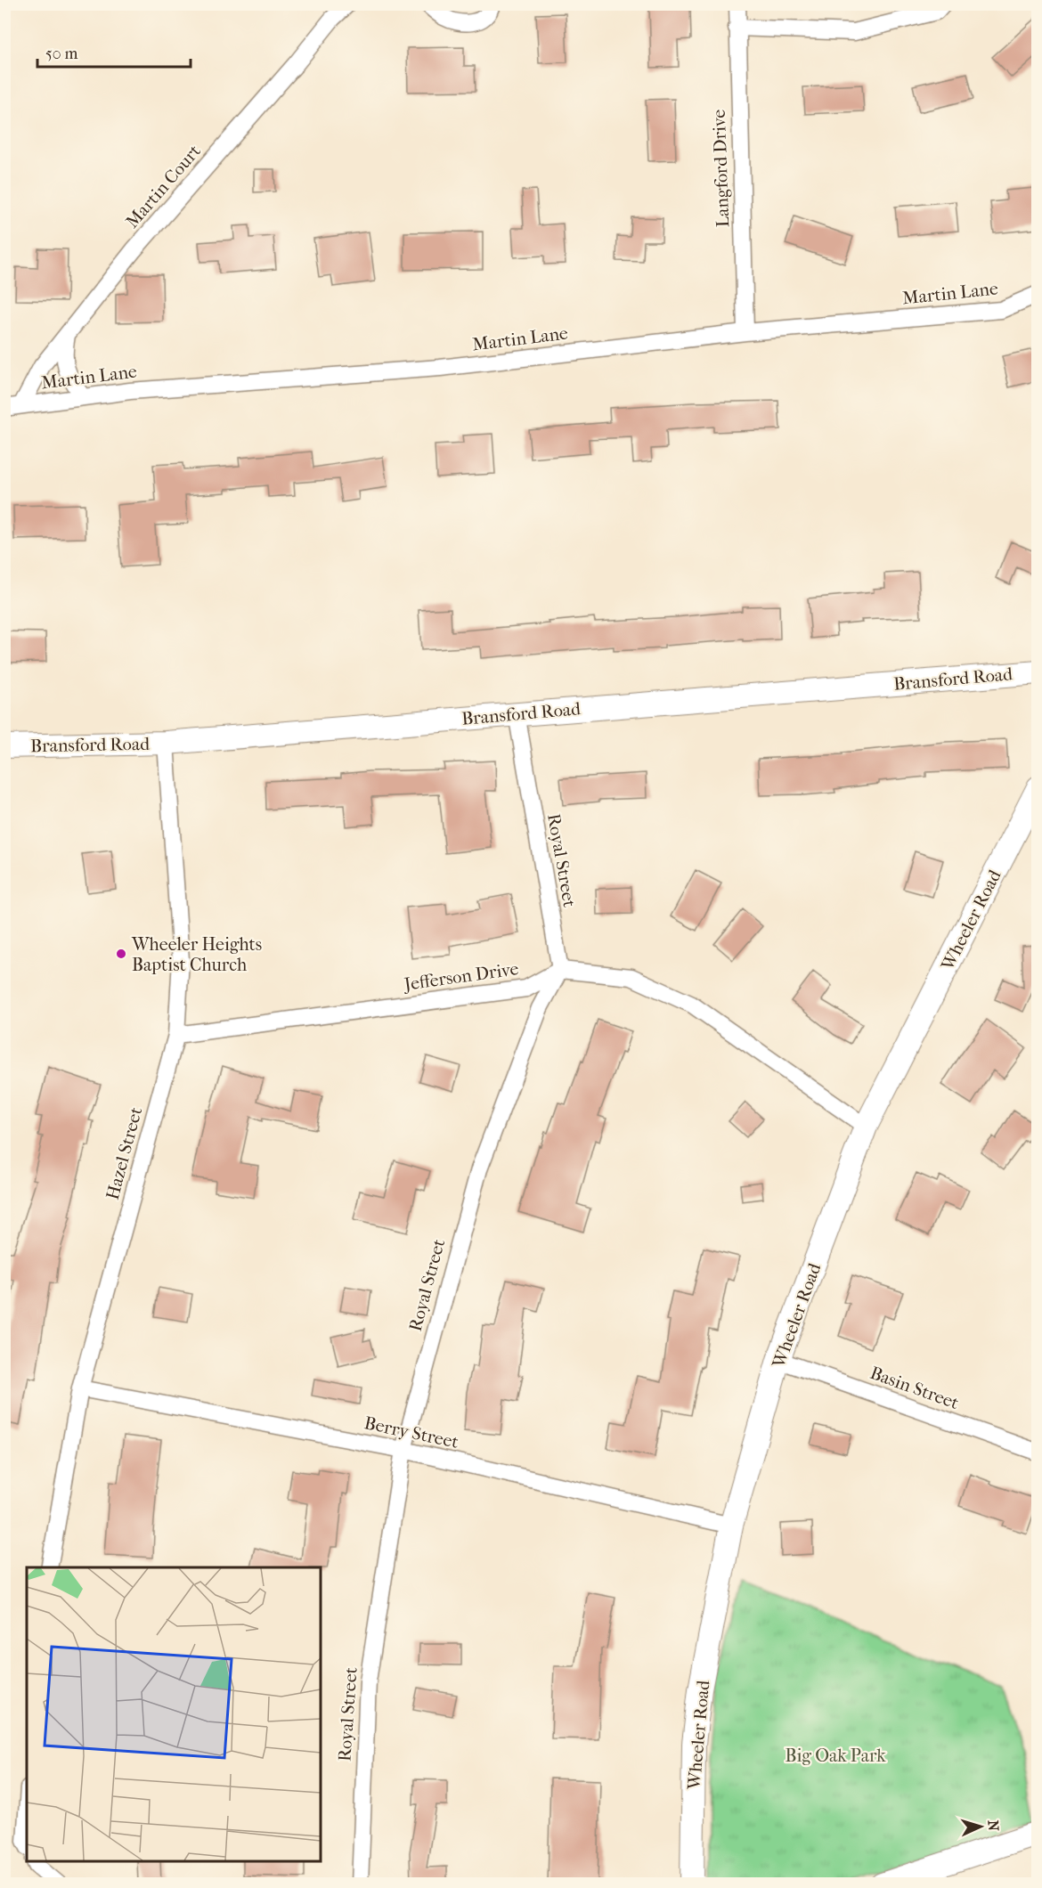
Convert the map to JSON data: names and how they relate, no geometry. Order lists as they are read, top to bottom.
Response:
{
  "streets": {
    "street": [
      "Langford Drive",
      "Martin Court",
      "Martin Lane",
      "Bransford Road",
      "Royal Street",
      "Wheeler Road",
      "Jefferson Drive",
      "Hazel Street",
      "Basin Street",
      "Berry Street"
    ]
  },
  "crossings": [
    ["Langford Drive", "Martin Lane"],
    ["Martin Court", "Martin Lane"],
    ["Bransford Road", "Royal Street"],
    ["Bransford Road", "Hazel Street"],
    ["Royal Street", "Jefferson Drive"],
    ["Royal Street", "Berry Street"],
    ["Wheeler Road", "Basin Street"],
    ["Wheeler Road", "Berry Street"],
    ["Jefferson Drive", "Hazel Street"],
    ["Hazel Street", "Berry Street"]
  ],
  "parks": ["Big Oak Park"],
  "places": ["Wheeler Heights Baptist Church"],
  "scale_bar": "50 m",
  "north": "right"
}
